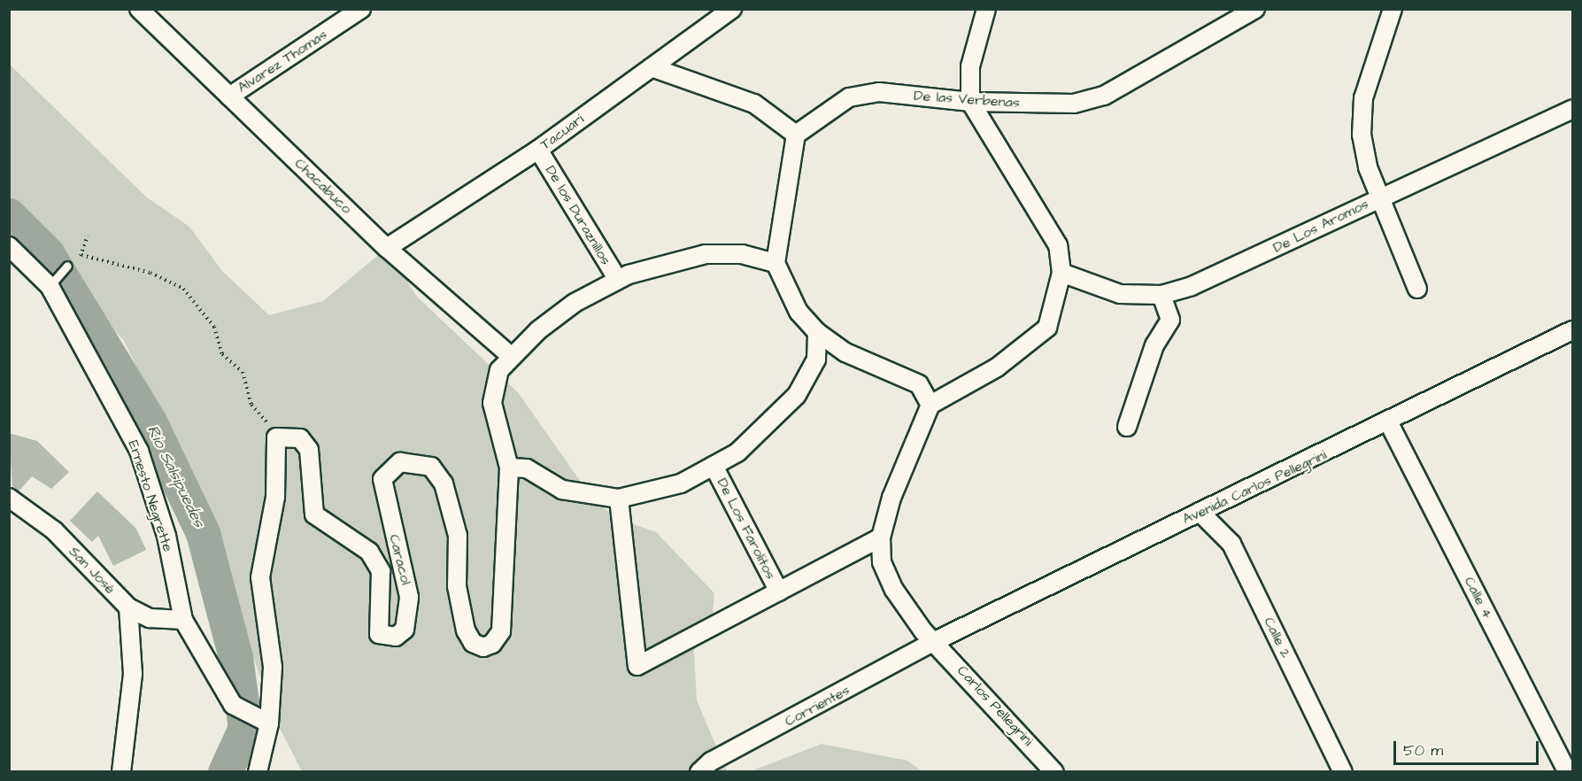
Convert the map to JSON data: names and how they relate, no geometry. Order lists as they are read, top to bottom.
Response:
{
  "streets": {
    "street": [
      "Alvarez Thomas",
      "De las Verbenas",
      "Tacuari",
      "Chacabuco",
      "De los Duraznillos",
      "De Los Aromos",
      "Avenida Carlos Pellegrini",
      "Ernesto Negrette",
      "De Los Farolitos",
      "Caracol",
      "San José",
      "Calle 4",
      "Calle 2",
      "Corrientes",
      "Carlos Pellegrini"
    ]
  },
  "crossings": [
    ["Alvarez Thomas", "Chacabuco"],
    ["Tacuari", "Chacabuco"],
    ["Tacuari", "De los Duraznillos"],
    ["Chacabuco", "Caracol"],
    ["De los Duraznillos", "Caracol"],
    ["Avenida Carlos Pellegrini", "Calle 4"],
    ["Avenida Carlos Pellegrini", "Calle 2"],
    ["Avenida Carlos Pellegrini", "Corrientes"],
    ["Avenida Carlos Pellegrini", "Carlos Pellegrini"],
    ["Ernesto Negrette", "San José"],
    ["Corrientes", "Carlos Pellegrini"]
  ],
  "water": ["Río Salsipuedes"],
  "scale_bar": "50 m"
}
